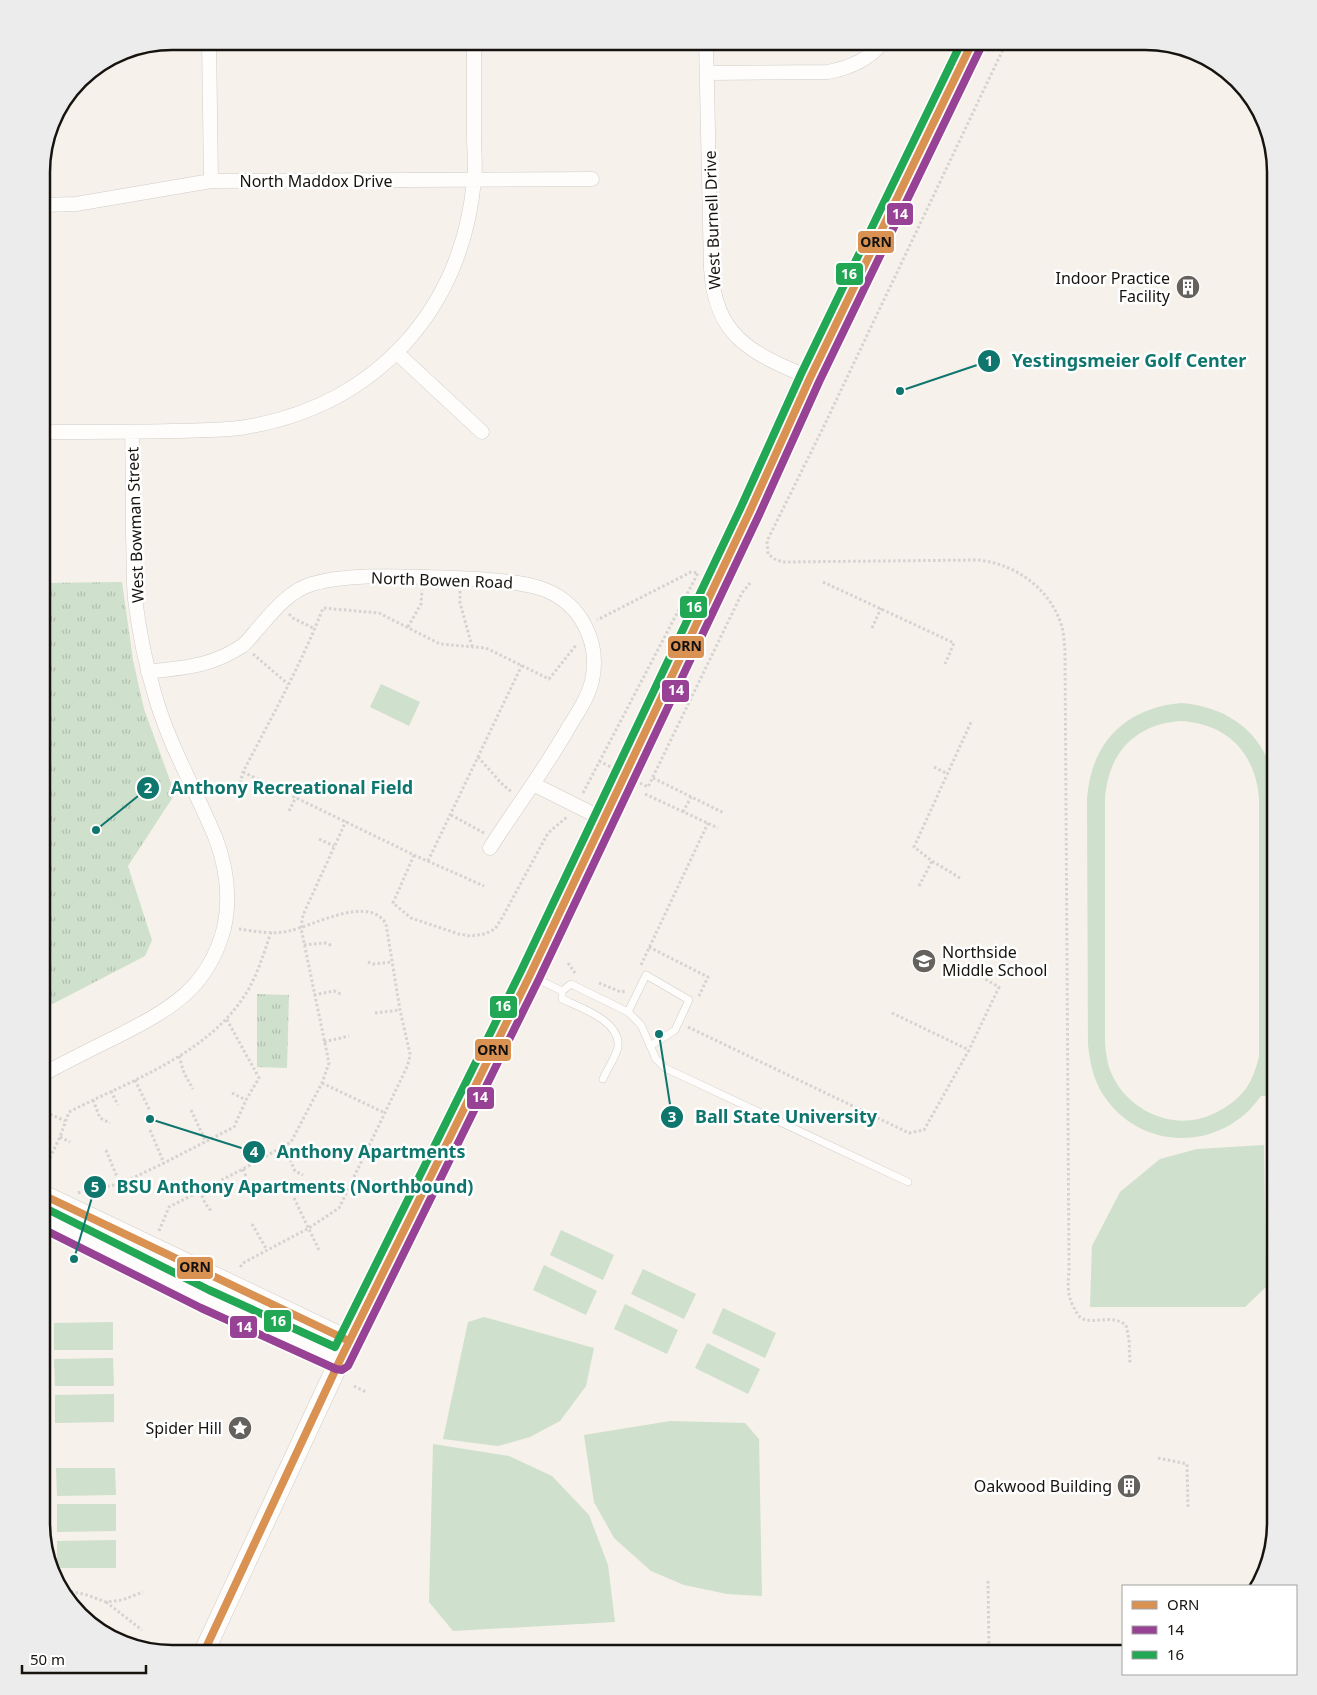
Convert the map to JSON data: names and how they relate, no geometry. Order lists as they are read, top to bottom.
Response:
{
  "streets": {
    "street": [
      "North Maddox Drive",
      "West Burnell Drive",
      "West Bowman Street",
      "North Bowen Road"
    ]
  },
  "crossings": [
    ["West Bowman Street", "North Bowen Road"]
  ],
  "places": {
    "building": ["Indoor Practice Facility", "Oakwood Building"],
    "other": [
      "Yestingsmeier Golf Center",
      "Anthony Recreational Field",
      "Ball State University",
      "Anthony Apartments",
      "BSU Anthony Apartments (Northbound)"
    ],
    "school or university": ["Northside Middle School"],
    "place": ["Spider Hill"]
  },
  "lines": ["transit line ORN", "transit line 14", "transit line 16"],
  "legend": ["ORN", "14", "16"],
  "scale_bar": "50 m"
}
